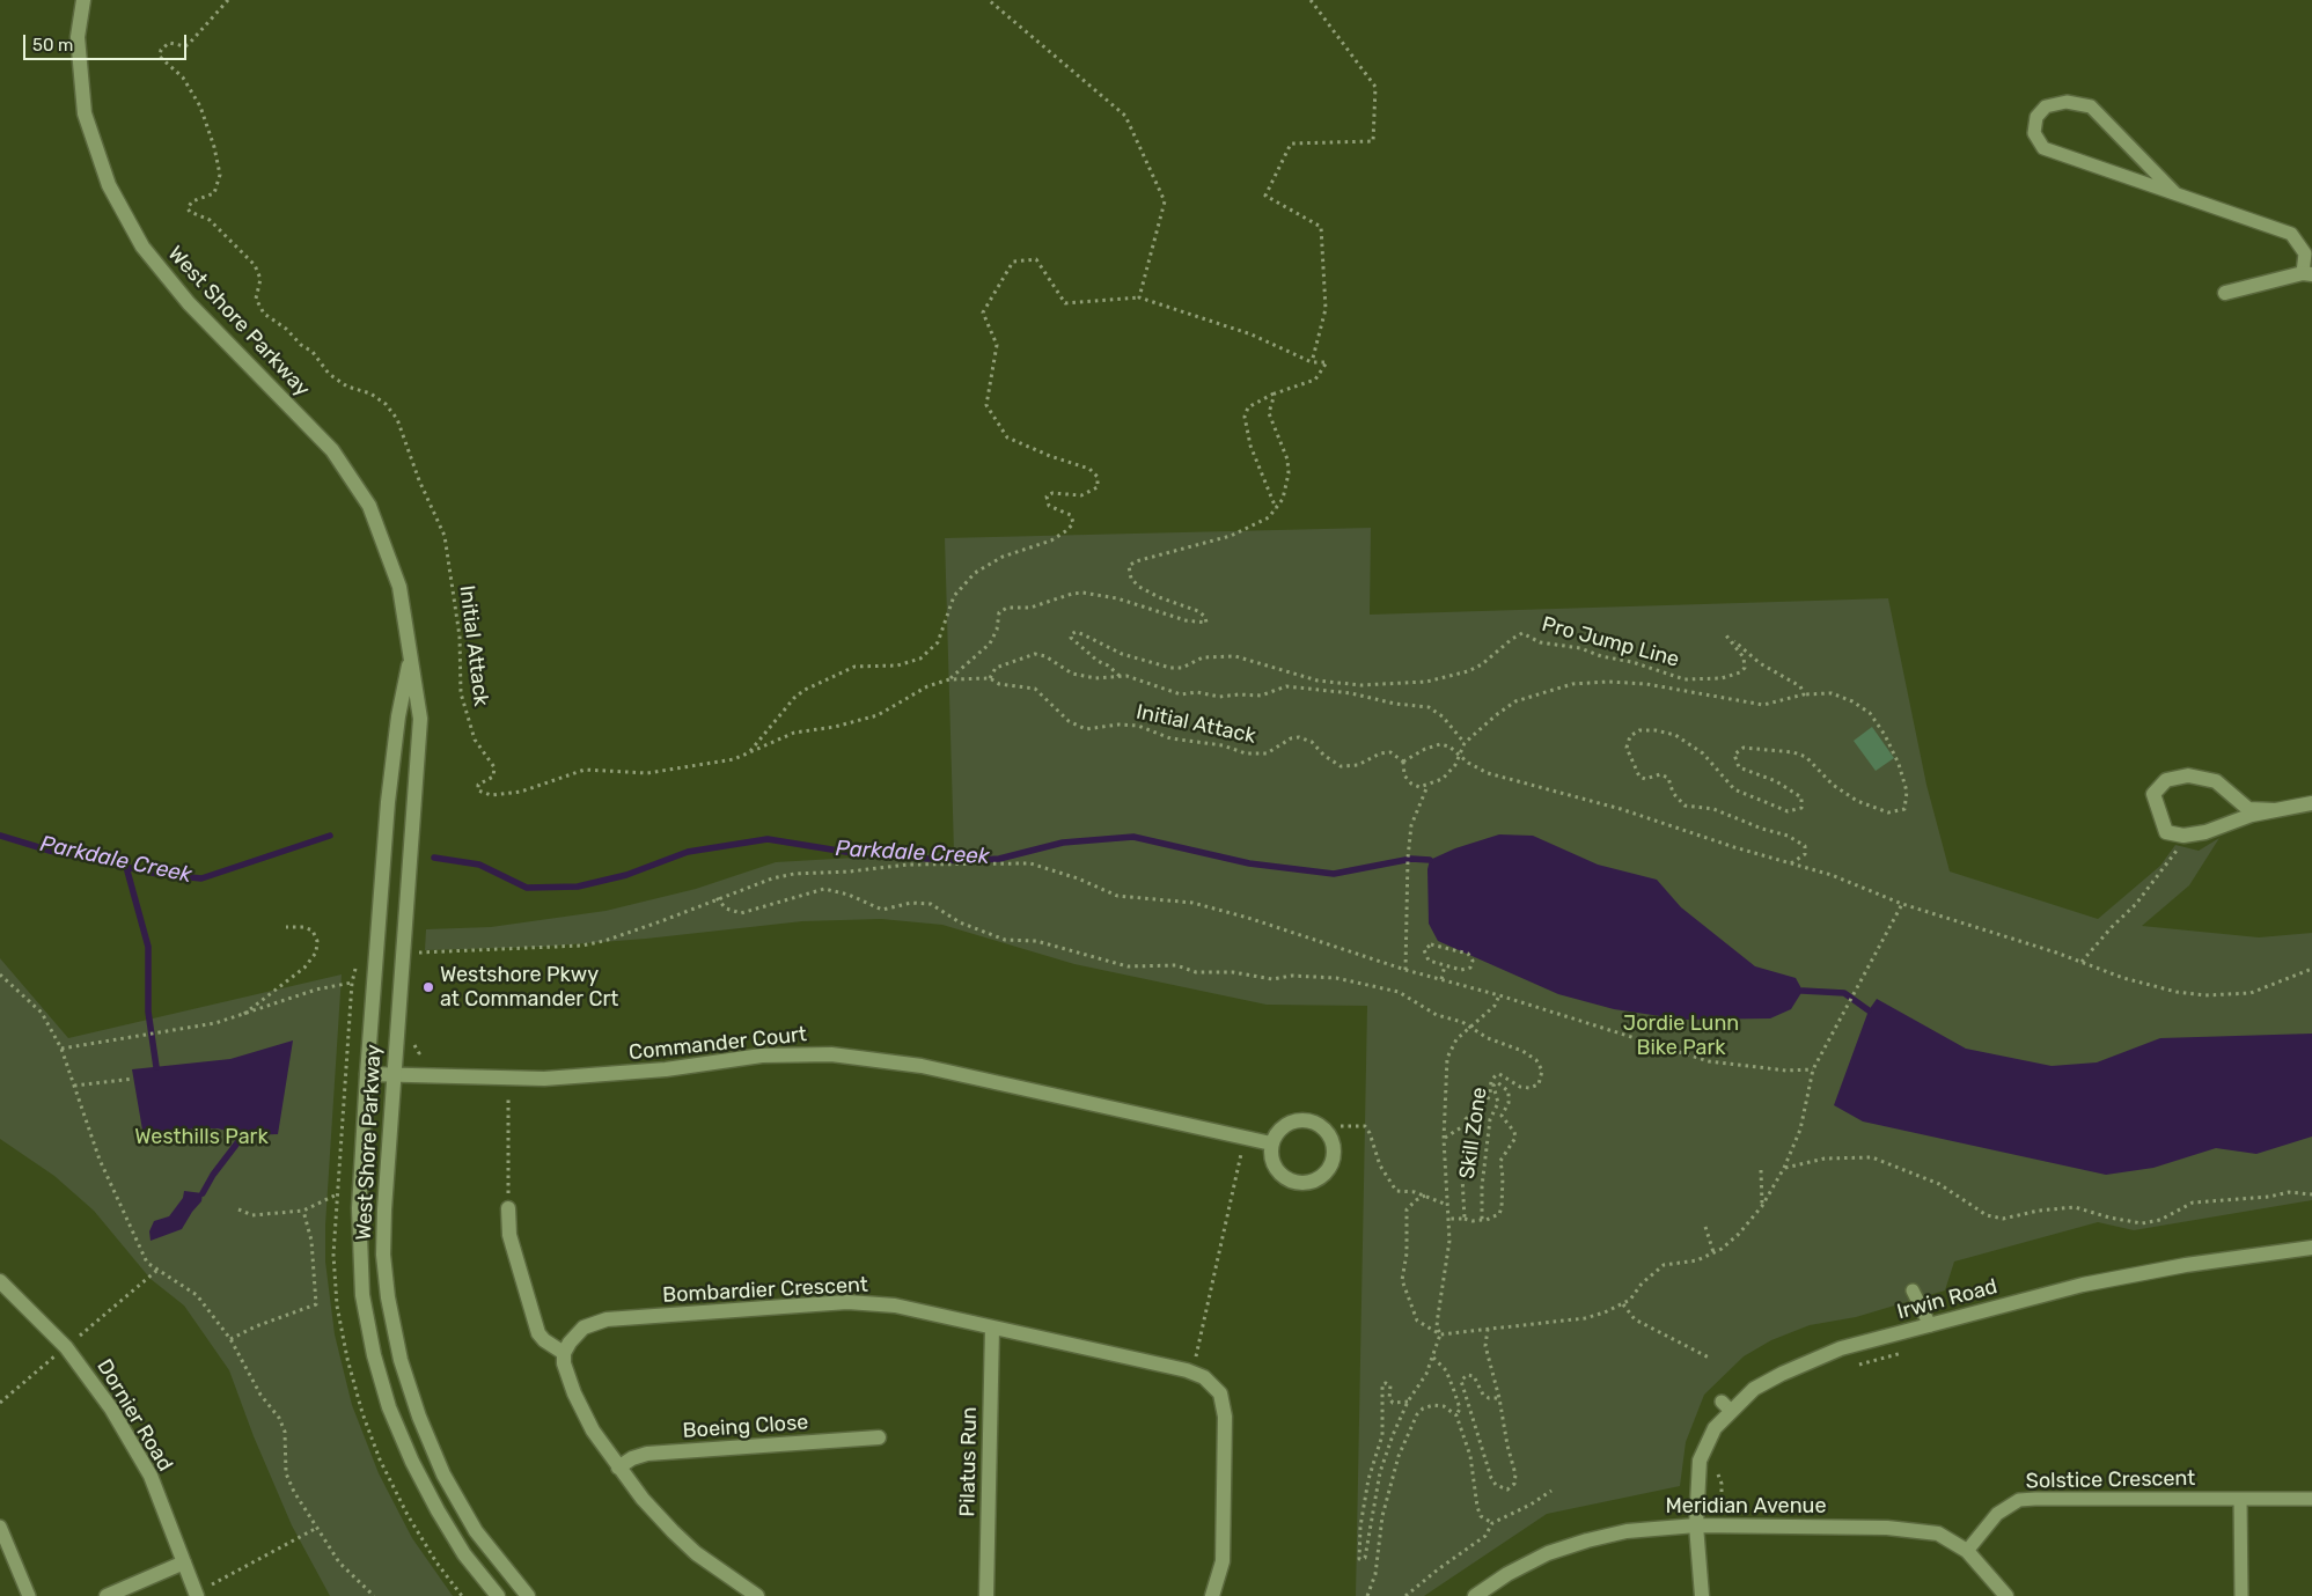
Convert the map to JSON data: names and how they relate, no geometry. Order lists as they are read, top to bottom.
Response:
{
  "streets": {
    "street": [
      "West Shore Parkway",
      "Commander Court",
      "Bombardier Crescent",
      "Irwin Road",
      "Dornier Road",
      "Boeing Close",
      "Pilatus Run",
      "Meridian Avenue"
    ],
    "lane": ["Solstice Crescent"],
    "path": ["Pro Jump Line", "Initial Attack", "Skill Zone"]
  },
  "crossings": [
    ["West Shore Parkway", "Commander Court"],
    ["Bombardier Crescent", "Pilatus Run"],
    ["Irwin Road", "Meridian Avenue"],
    ["Solstice Crescent", "Meridian Avenue"]
  ],
  "water": ["Parkdale Creek"],
  "parks": ["Jordie Lunn Bike Park", "Westhills Park"],
  "places": ["Westshore Pkwy at Commander Crt"],
  "scale_bar": "50 m"
}
